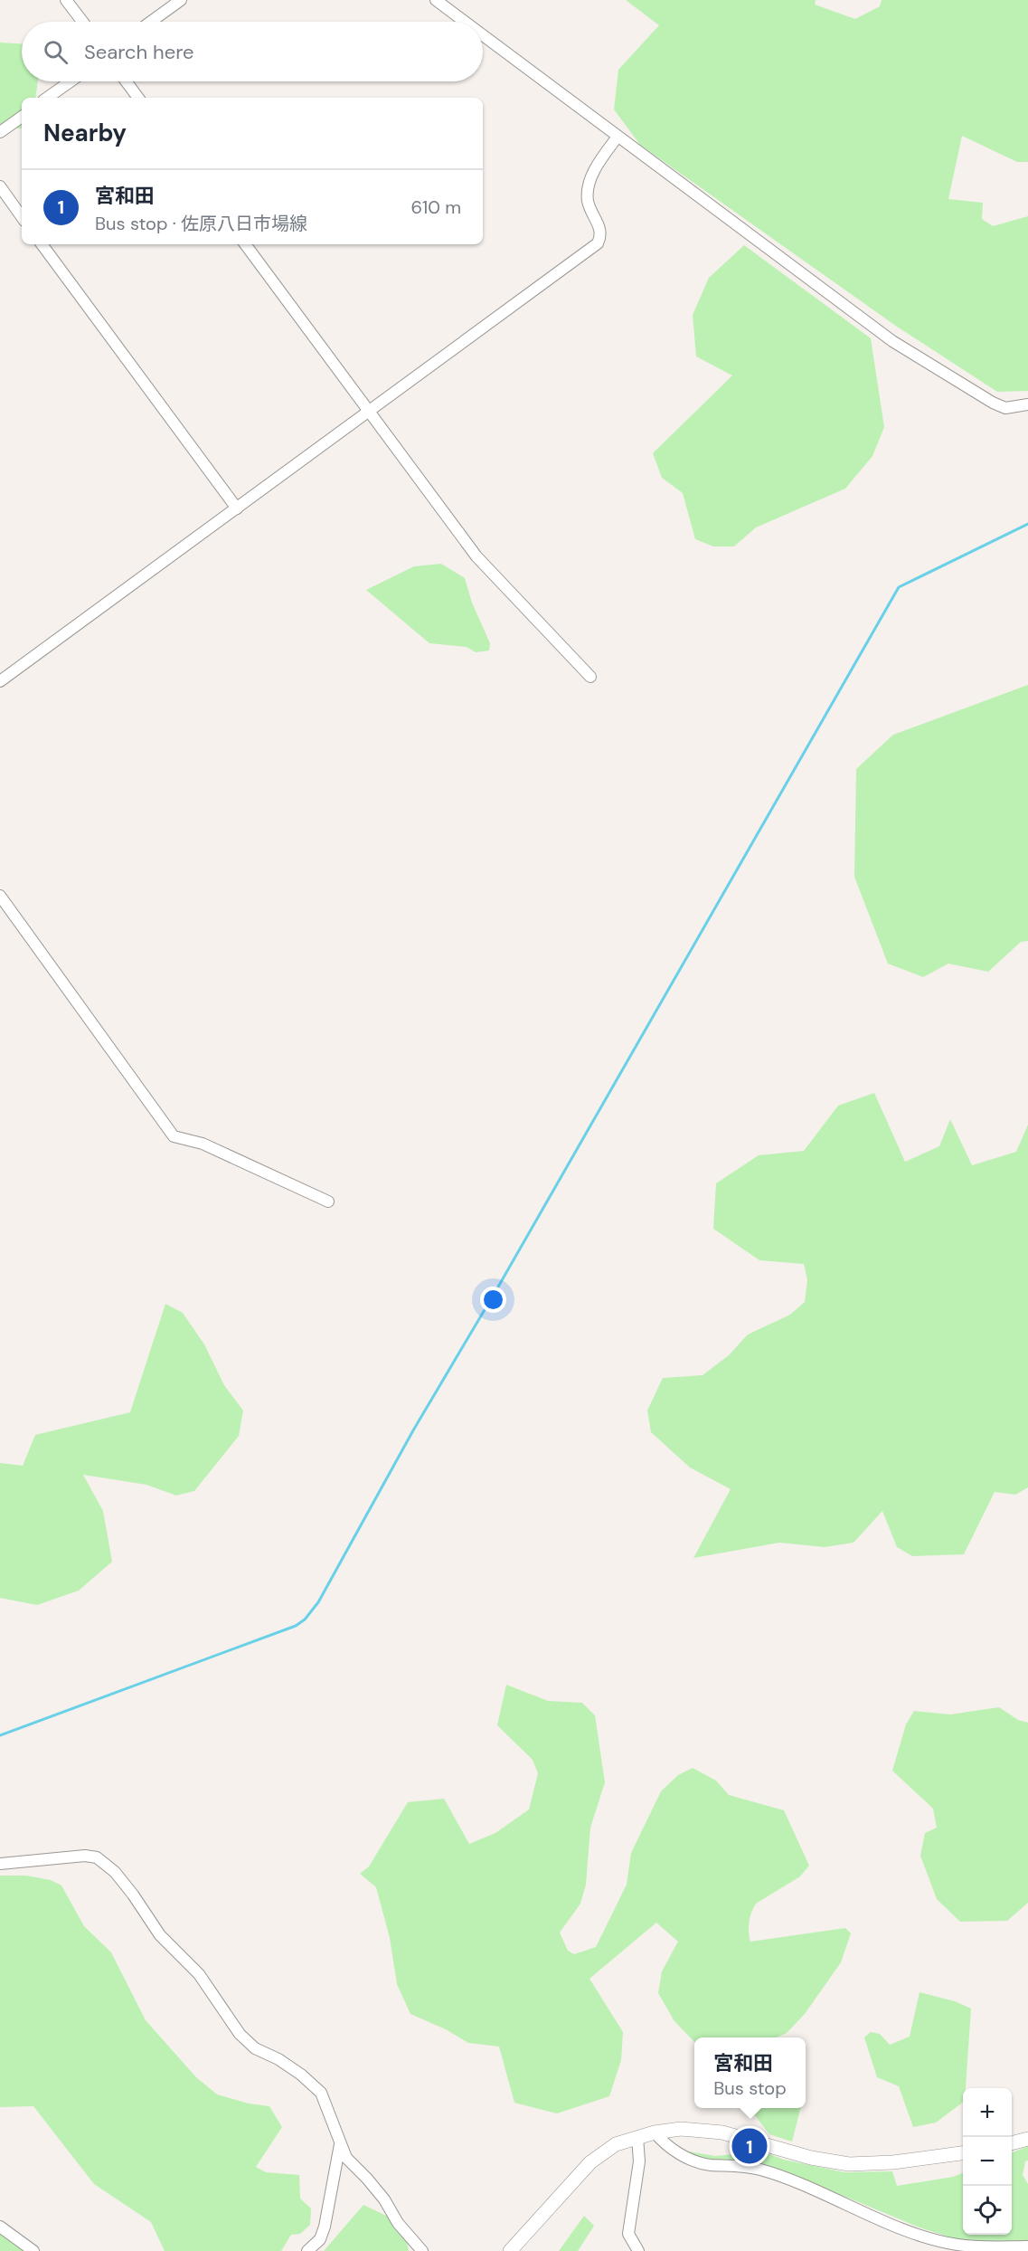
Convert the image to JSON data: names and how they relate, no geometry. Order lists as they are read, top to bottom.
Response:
{
  "page": {
    "search": "Search here",
    "heading": "Nearby",
    "list": [
      {
        "mark": "1",
        "name": "宮和田",
        "note": "Bus stop · 佐原八日市場線",
        "value": "610 m"
      }
    ],
    "popup": ["宮和田", "Bus stop"],
    "map_buttons": ["+", "−"],
    "pins": "1"
  }
}
